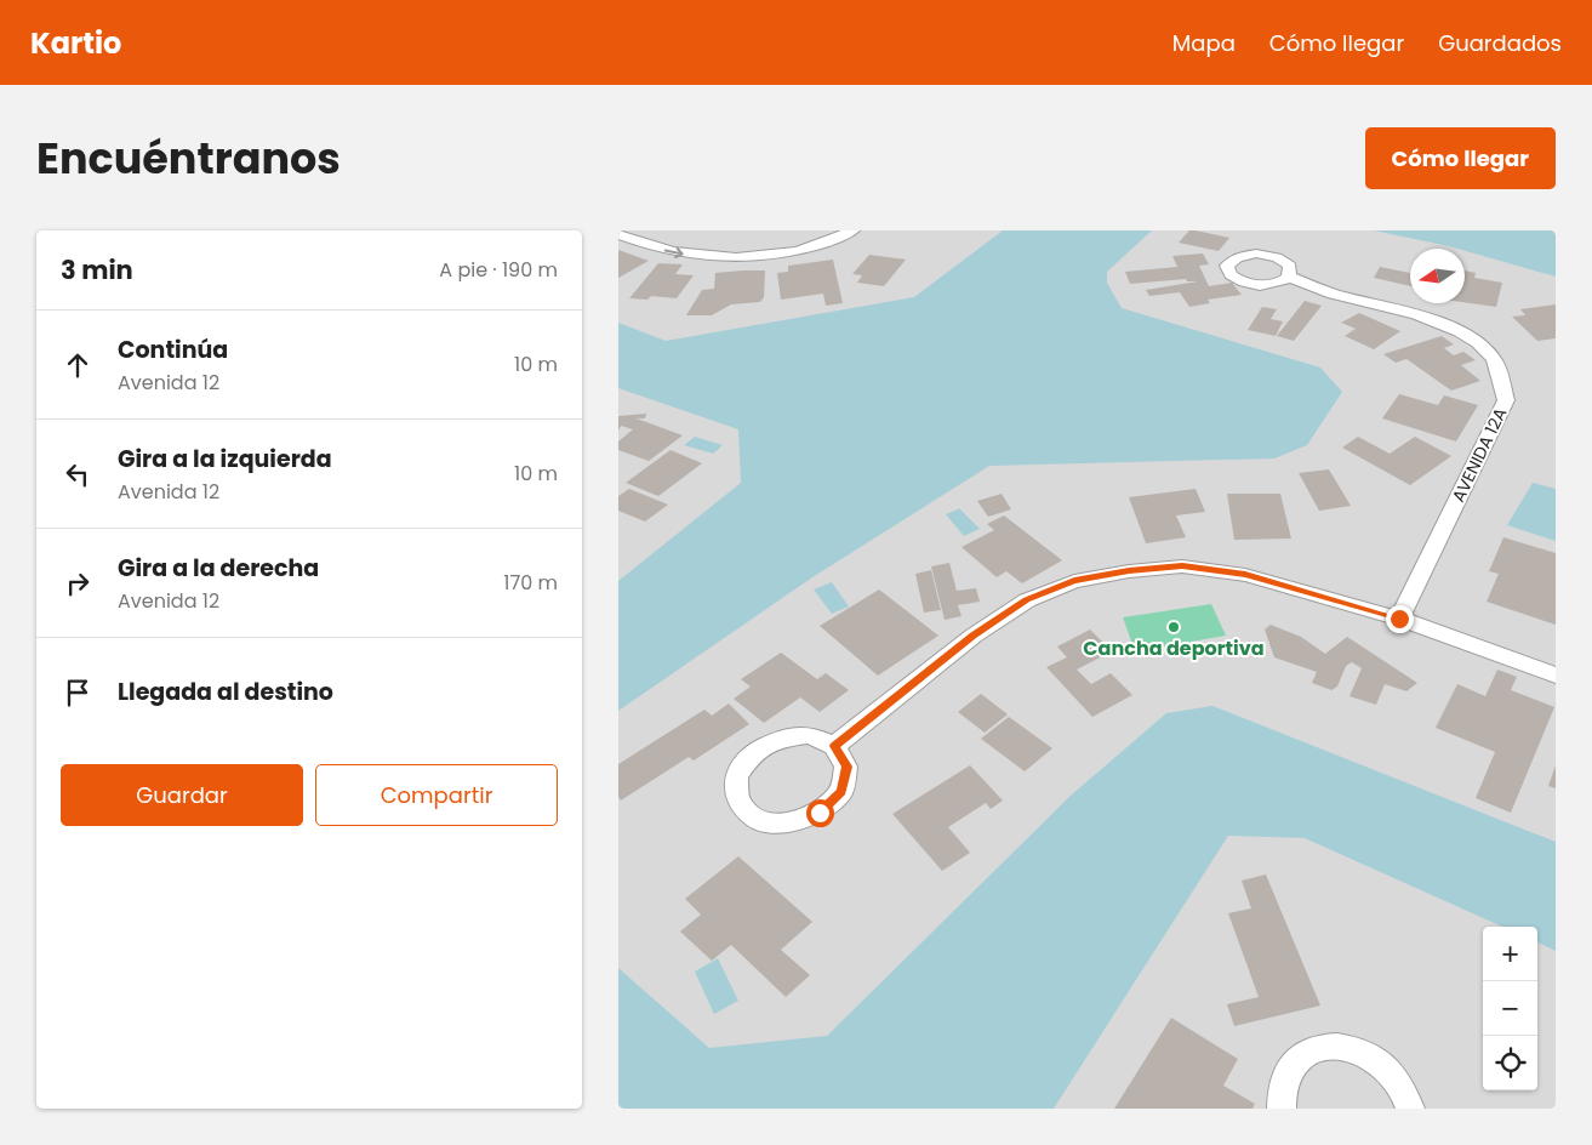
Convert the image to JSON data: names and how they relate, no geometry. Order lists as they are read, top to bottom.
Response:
{
  "streets": {
    "street": ["AVENIDA 12A"]
  },
  "places": ["Cancha deportiva"],
  "north": "left",
  "page": {
    "header": "Kartio",
    "nav": ["Mapa", "Cómo llegar", "Guardados"],
    "title": "Encuéntranos",
    "buttons": [
      "Cómo llegar",
      ["Guardar", "Compartir"]
    ],
    "heading": ["3 min", "A pie · 190 m"],
    "list": [
      ["Continúa", "Avenida 12", "10 m"],
      ["Gira a la izquierda", "Avenida 12", "10 m"],
      ["Gira a la derecha", "Avenida 12", "170 m"],
      "Llegada al destino"
    ],
    "map_buttons": ["+", "−"]
  }
}
